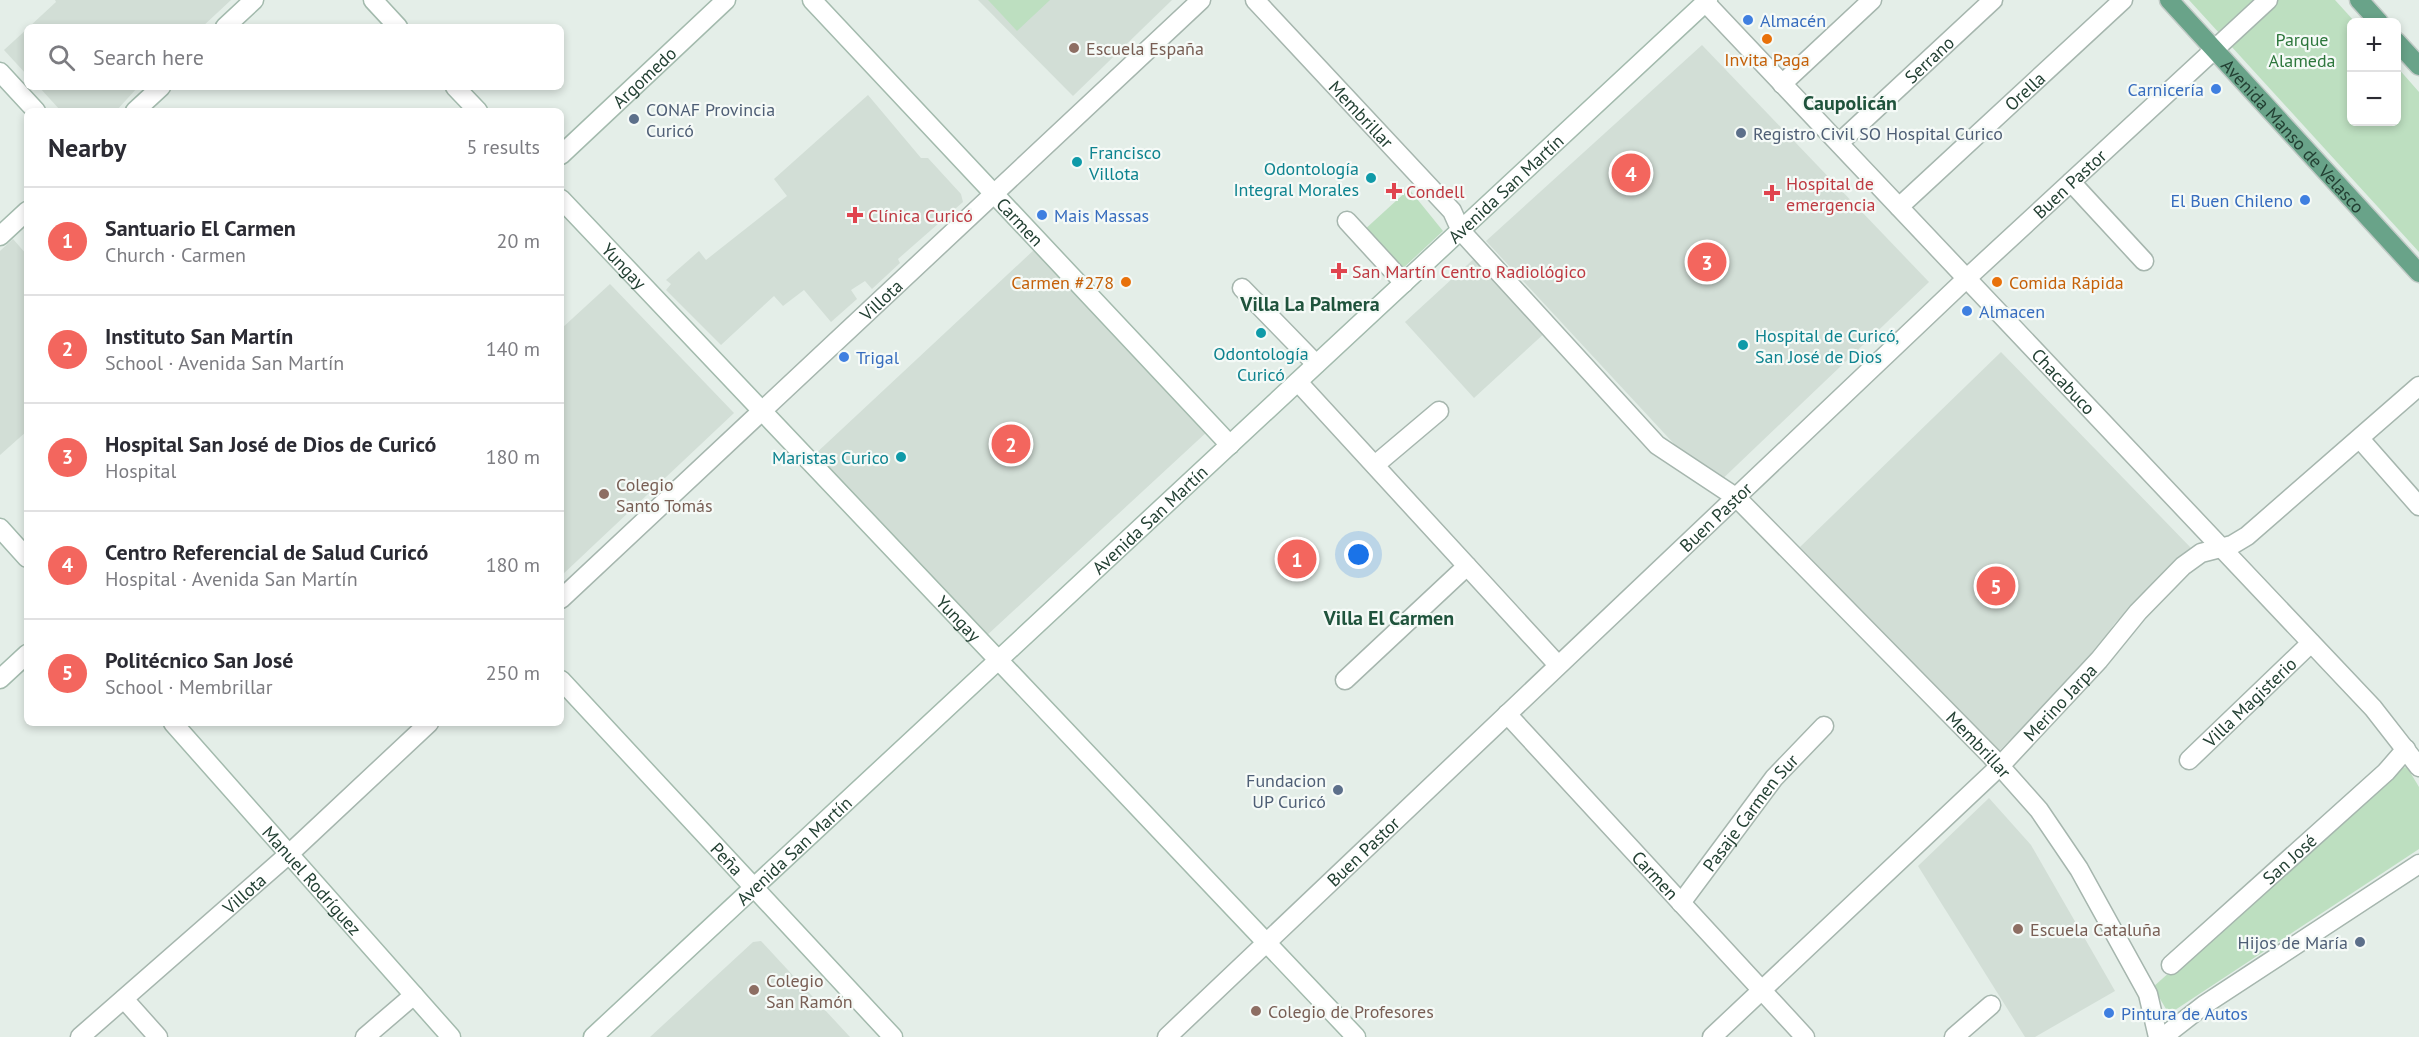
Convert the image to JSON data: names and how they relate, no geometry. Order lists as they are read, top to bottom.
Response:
{
  "streets": {
    "main road": ["Avenida Manso de Velasco"],
    "street": [
      "Serrano",
      "Argomedo",
      "Orella",
      "Membrillar",
      "Buen Pastor",
      "Avenida San Martín",
      "Carmen",
      "Yungay",
      "Villota",
      "Chacabuco",
      "Merino Jarpa",
      "Villa Magisterio",
      "Pasaje Carmen Sur",
      "Peña",
      "San José",
      "Manuel Rodríguez"
    ]
  },
  "crossings": [
    ["Serrano", "Chacabuco"],
    ["Orella", "Chacabuco"],
    ["Membrillar", "Buen Pastor"],
    ["Membrillar", "Avenida San Martín"],
    ["Membrillar", "Merino Jarpa"],
    ["Avenida Manso de Velasco", "Buen Pastor"],
    ["Buen Pastor", "Carmen"],
    ["Buen Pastor", "Yungay"],
    ["Buen Pastor", "Chacabuco"],
    ["Avenida San Martín", "Carmen"],
    ["Avenida San Martín", "Yungay"],
    ["Avenida San Martín", "Chacabuco"],
    ["Avenida San Martín", "Peña"],
    ["Carmen", "Villota"],
    ["Carmen", "Merino Jarpa"],
    ["Carmen", "Pasaje Carmen Sur"],
    ["Yungay", "Villota"],
    ["Villota", "Manuel Rodríguez"],
    ["Chacabuco", "Merino Jarpa"],
    ["Chacabuco", "Villa Magisterio"],
    ["Chacabuco", "San José"]
  ],
  "districts": ["Caupolicán", "Villa La Palmera", "Villa El Carmen"],
  "parks": ["Parque Alameda"],
  "places": {
    "other": [
      "Almacén",
      "Invita Paga",
      "Escuela España",
      "Carnicería",
      "CONAF Provincia Curicó",
      "Registro Civil SO Hospital Curico",
      "Francisco Villota",
      "Odontología Integral Morales",
      "El Buen Chileno",
      "Mais Massas",
      "Carmen #278",
      "Comida Rápida",
      "Almacen",
      "Odontología Curicó",
      "Hospital de Curicó, San José de Dios",
      "Trigal",
      "Maristas Curico",
      "Colegio Santo Tomás",
      "Fundacion UP Curicó",
      "Escuela Cataluña",
      "Hijos de María",
      "Colegio San Ramón",
      "Colegio de Profesores",
      "Pintura de Autos"
    ],
    "health": [
      "Condell",
      "Hospital de emergencia",
      "Clínica Curicó",
      "San Martín Centro Radiológico"
    ]
  },
  "page": {
    "map_buttons": ["+", "−"],
    "search": "Search here",
    "heading": ["Nearby", "5 results"],
    "pins": [
      "4",
      "3",
      "2",
      "1",
      "5"
    ],
    "list": [
      {
        "mark": "1",
        "name": "Santuario El Carmen",
        "note": "Church · Carmen",
        "value": "20 m"
      },
      {
        "mark": "2",
        "name": "Instituto San Martín",
        "note": "School · Avenida San Martín",
        "value": "140 m"
      },
      {
        "mark": "3",
        "name": "Hospital San José de Dios de Curicó",
        "note": "Hospital",
        "value": "180 m"
      },
      {
        "mark": "4",
        "name": "Centro Referencial de Salud Curicó",
        "note": "Hospital · Avenida San Martín",
        "value": "180 m"
      },
      {
        "mark": "5",
        "name": "Politécnico San José",
        "note": "School · Membrillar",
        "value": "250 m"
      }
    ]
  }
}
